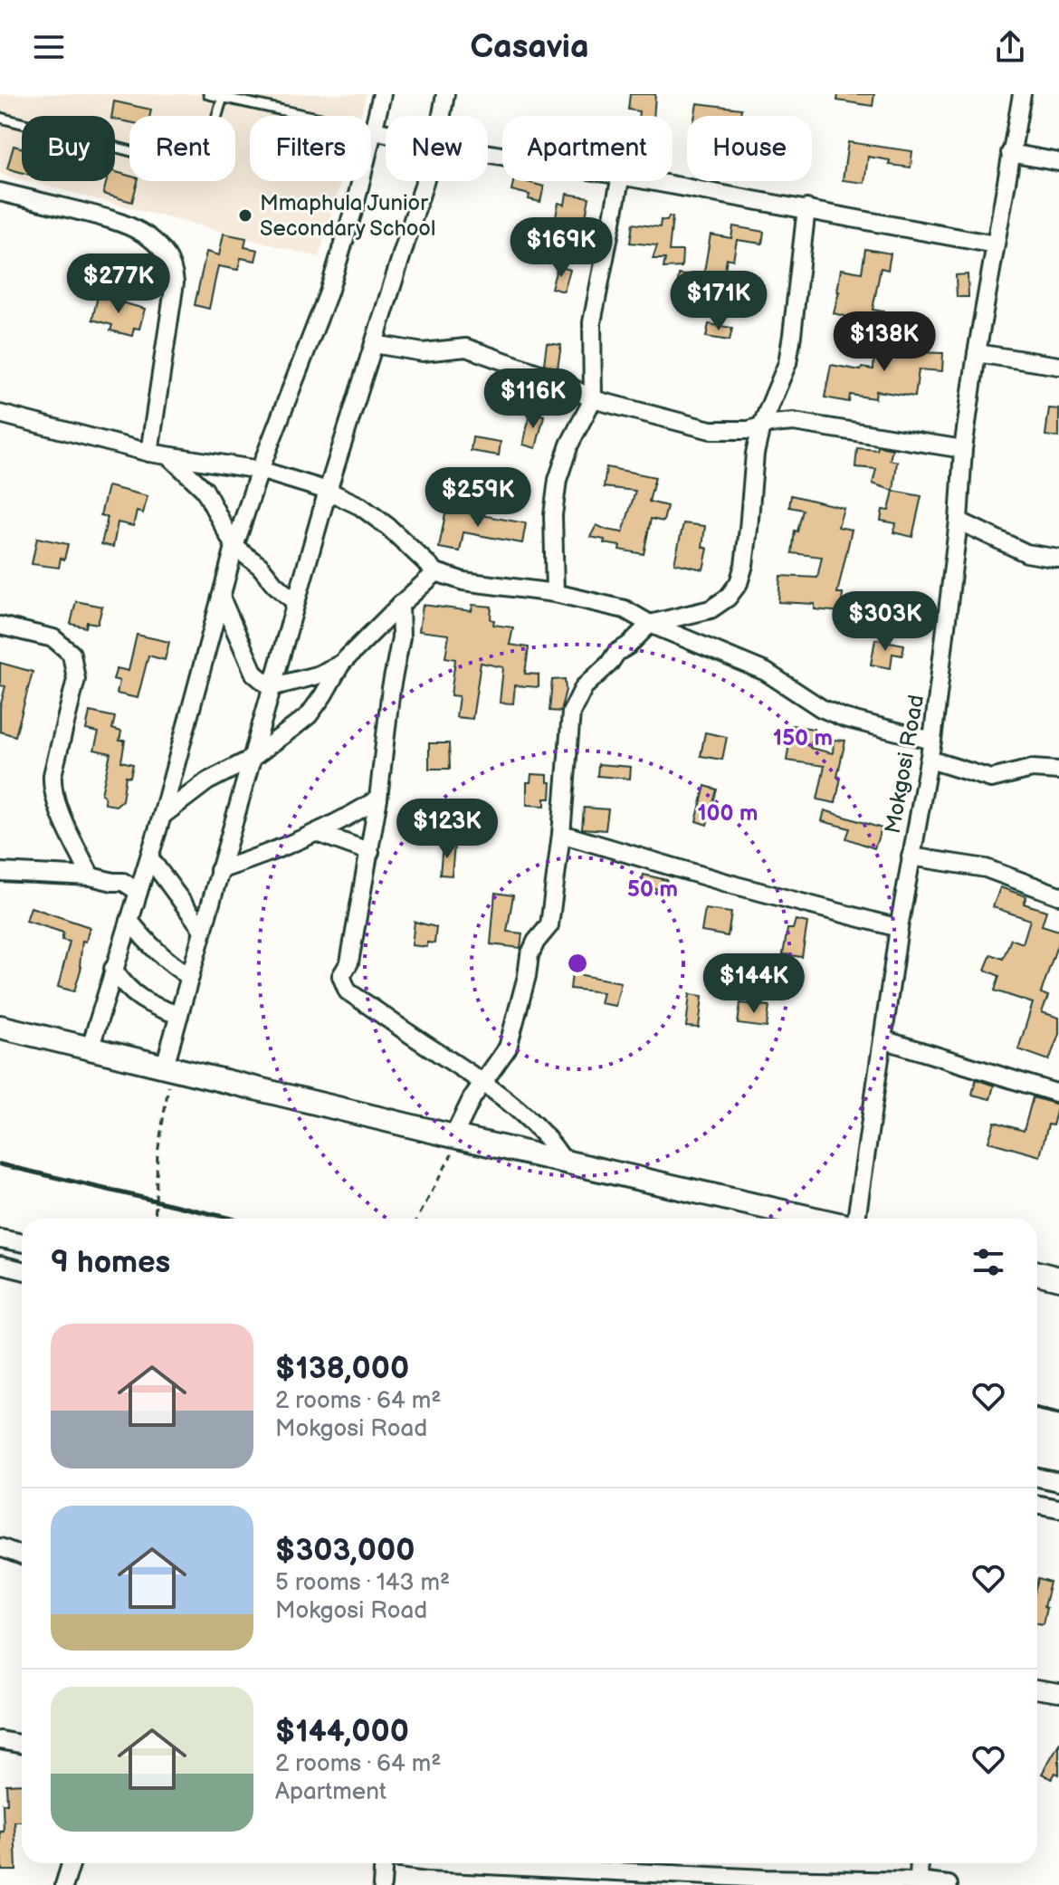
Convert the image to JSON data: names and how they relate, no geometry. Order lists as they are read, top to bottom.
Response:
{
  "streets": {
    "street": ["Mokgosi Road"]
  },
  "places": ["Mmaphula Junior Secondary School"],
  "page": {
    "header": "Casavia",
    "chip": [
      "Buy",
      "Rent",
      "Filters",
      "New",
      "Apartment",
      "House"
    ],
    "price": [
      "$169K",
      "$277K",
      "$171K",
      "$138K",
      "$116K",
      "$259K",
      "$303K",
      "$123K",
      "$144K"
    ],
    "heading": "9 homes",
    "list": [
      {
        "name": "$138,000",
        "note": "2 rooms · 64 m² · Mokgosi Road"
      },
      {
        "name": "$303,000",
        "note": "5 rooms · 143 m² · Mokgosi Road"
      },
      {
        "name": "$144,000",
        "note": "2 rooms · 64 m² · Apartment"
      }
    ]
  },
  "rings": ["150 m", "100 m", "50 m"]
}
